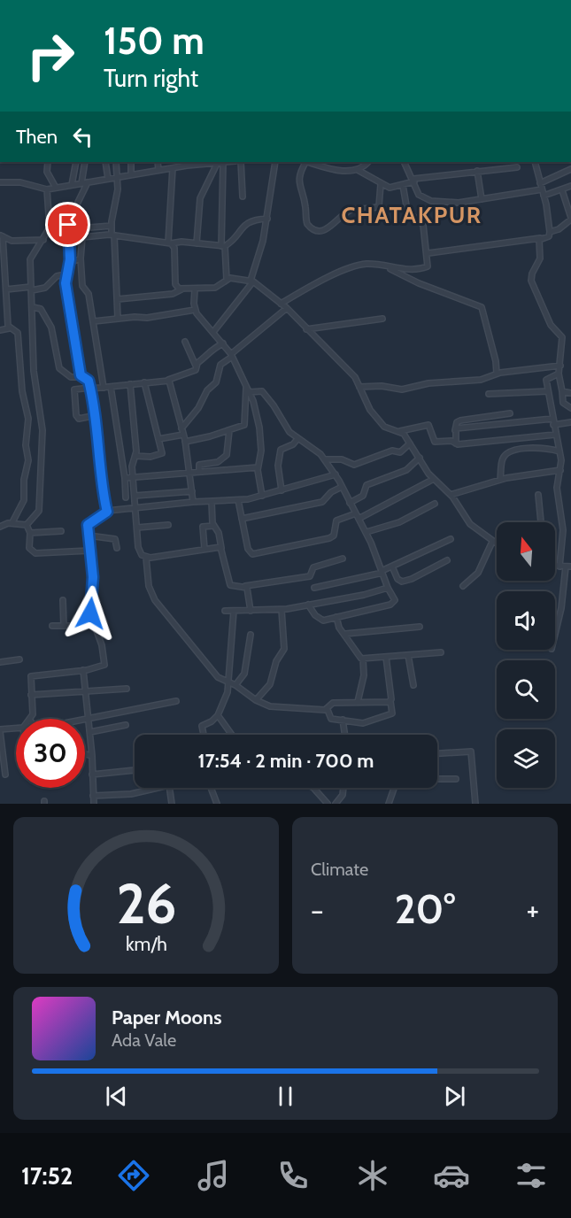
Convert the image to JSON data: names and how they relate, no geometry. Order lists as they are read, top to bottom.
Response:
{
  "districts": ["CHATAKPUR"],
  "north": "top",
  "page": {
    "turn": ["150 m", "Turn right"],
    "then": "Then",
    "limit": "30",
    "trip": "17:54 · 2 min · 700 m",
    "tile": "Climate",
    "heat": ["−", "20°", "+"],
    "song": ["Paper Moons", "Ada Vale"],
    "tabs": "17:52",
    "gauge": ["26", "km/h"]
  }
}
